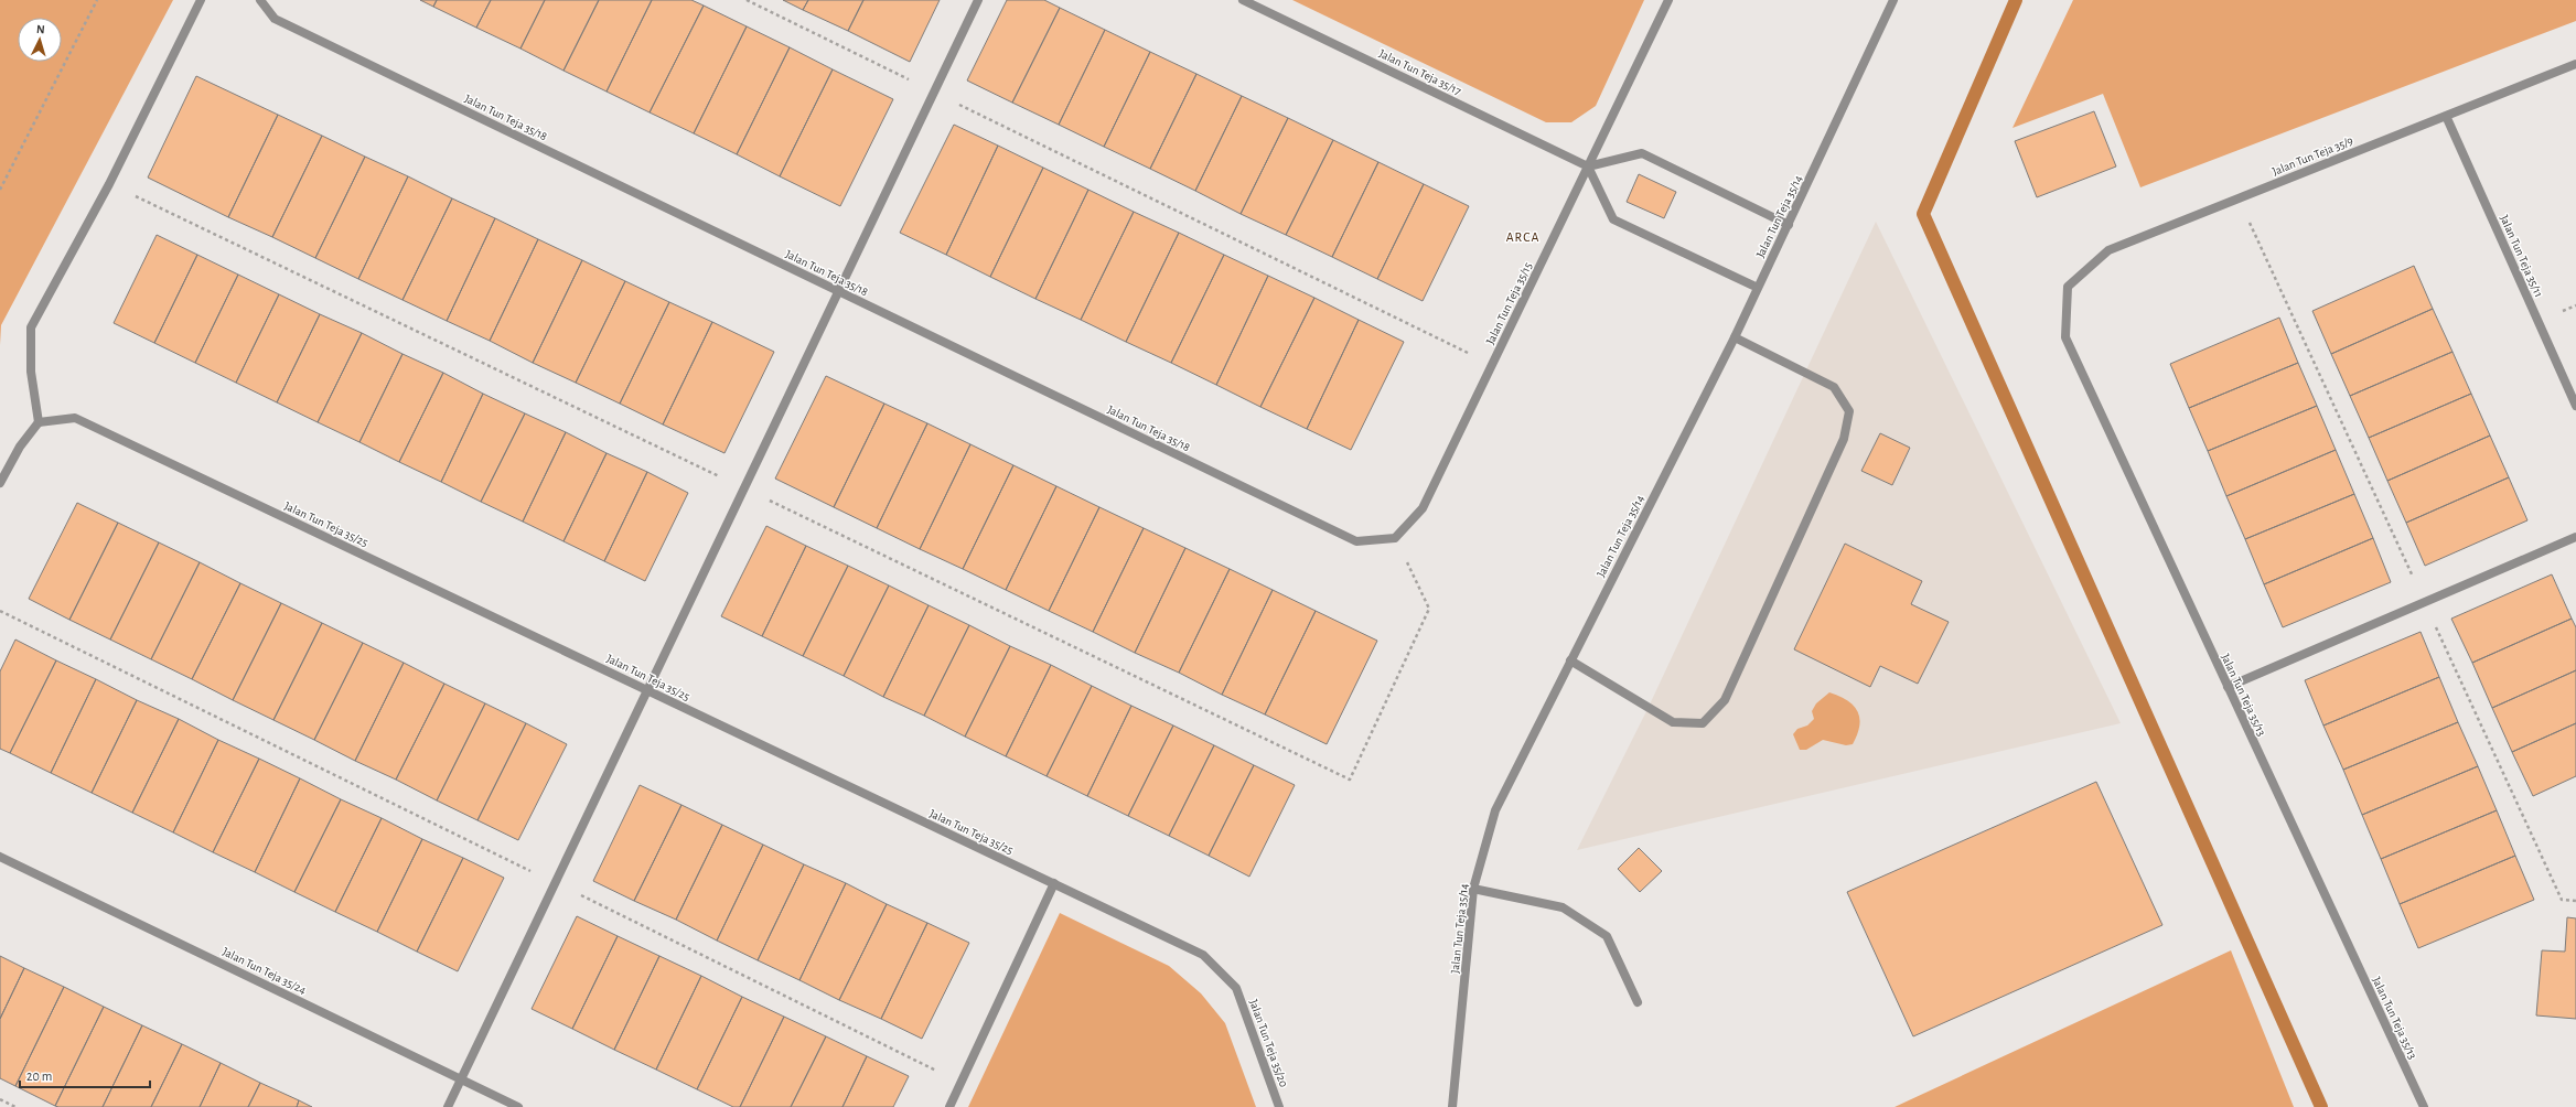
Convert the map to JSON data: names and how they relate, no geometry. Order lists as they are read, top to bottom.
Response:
{
  "streets": {
    "street": [
      "Jalan Tun Teja 35/17",
      "Jalan Tun Teja 35/18",
      "Jalan Tun Teja 35/9",
      "Jalan Tun Teja 35/14",
      "Jalan Tun Teja 35/11",
      "Jalan Tun Teja 35/15",
      "Jalan Tun Teja 35/25",
      "Jalan Tun Teja 35/13",
      "Jalan Tun Teja 35/24",
      "Jalan Tun Teja 35/20"
    ]
  },
  "crossings": [
    ["Jalan Tun Teja 35/17", "Jalan Tun Teja 35/15"],
    ["Jalan Tun Teja 35/18", "Jalan Tun Teja 35/15"],
    ["Jalan Tun Teja 35/9", "Jalan Tun Teja 35/11"],
    ["Jalan Tun Teja 35/9", "Jalan Tun Teja 35/13"],
    ["Jalan Tun Teja 35/25", "Jalan Tun Teja 35/20"]
  ],
  "districts": ["ARCA"],
  "scale_bar": "20 m",
  "north": "top"
}
